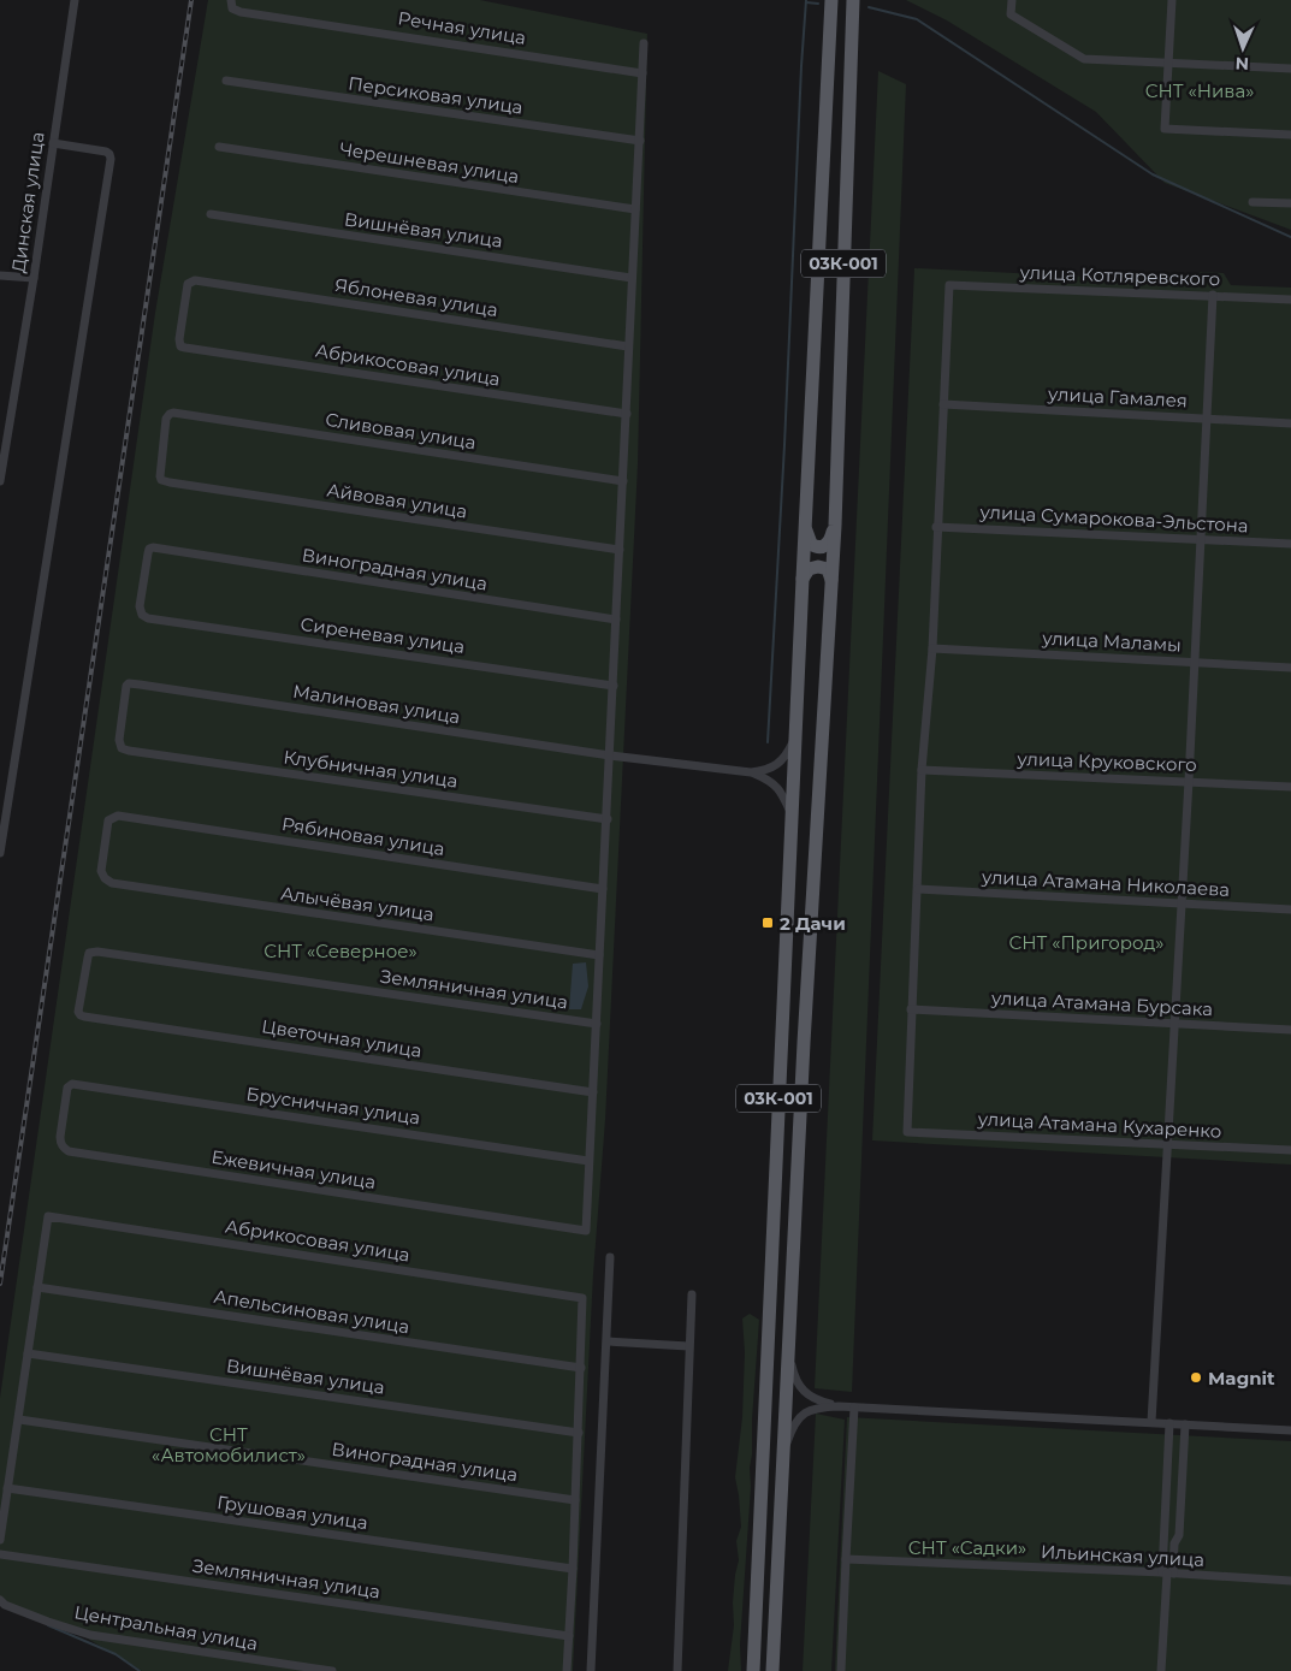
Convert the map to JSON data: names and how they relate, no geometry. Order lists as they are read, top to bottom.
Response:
{
  "streets": {
    "main road": ["03К-001"],
    "street": [
      "Речная улица",
      "Персиковая улица",
      "Черешневая улица",
      "Динская улица",
      "Вишнёвая улица",
      "улица Котляревского",
      "Яблоневая улица",
      "Абрикосовая улица",
      "улица Гамалея",
      "Сливовая улица",
      "Айвовая улица",
      "улица Сумарокова-Эльстона",
      "Виноградная улица",
      "Сиреневая улица",
      "улица Маламы",
      "Малиновая улица",
      "улица Круковского",
      "Клубничная улица",
      "Рябиновая улица",
      "улица Атамана Николаева",
      "Алычёвая улица",
      "Земляничная улица",
      "улица Атамана Бурсака",
      "Цветочная улица",
      "Брусничная улица",
      "улица Атамана Кухаренко",
      "Ежевичная улица",
      "Апельсиновая улица",
      "Грушовая улица",
      "Ильинская улица",
      "Центральная улица"
    ]
  },
  "crossings": [
    ["улица Котляревского", "улица Гамалея"],
    ["Яблоневая улица", "Абрикосовая улица"],
    ["Абрикосовая улица", "Апельсиновая улица"],
    ["Сливовая улица", "Айвовая улица"],
    ["Виноградная улица", "Сиреневая улица"],
    ["Малиновая улица", "Клубничная улица"],
    ["Рябиновая улица", "Алычёвая улица"],
    ["Земляничная улица", "Цветочная улица"],
    ["улица Атамана Бурсака", "улица Атамана Кухаренко"],
    ["Брусничная улица", "Ежевичная улица"]
  ],
  "parks": [
    "СНТ «Нива»",
    "СНТ «Пригород»",
    "СНТ «Северное»",
    "СНТ «Автомобилист»",
    "СНТ «Садки»"
  ],
  "places": {
    "transit": ["2 Дачи"],
    "other": ["Magnit"]
  },
  "north": "bottom"
}
